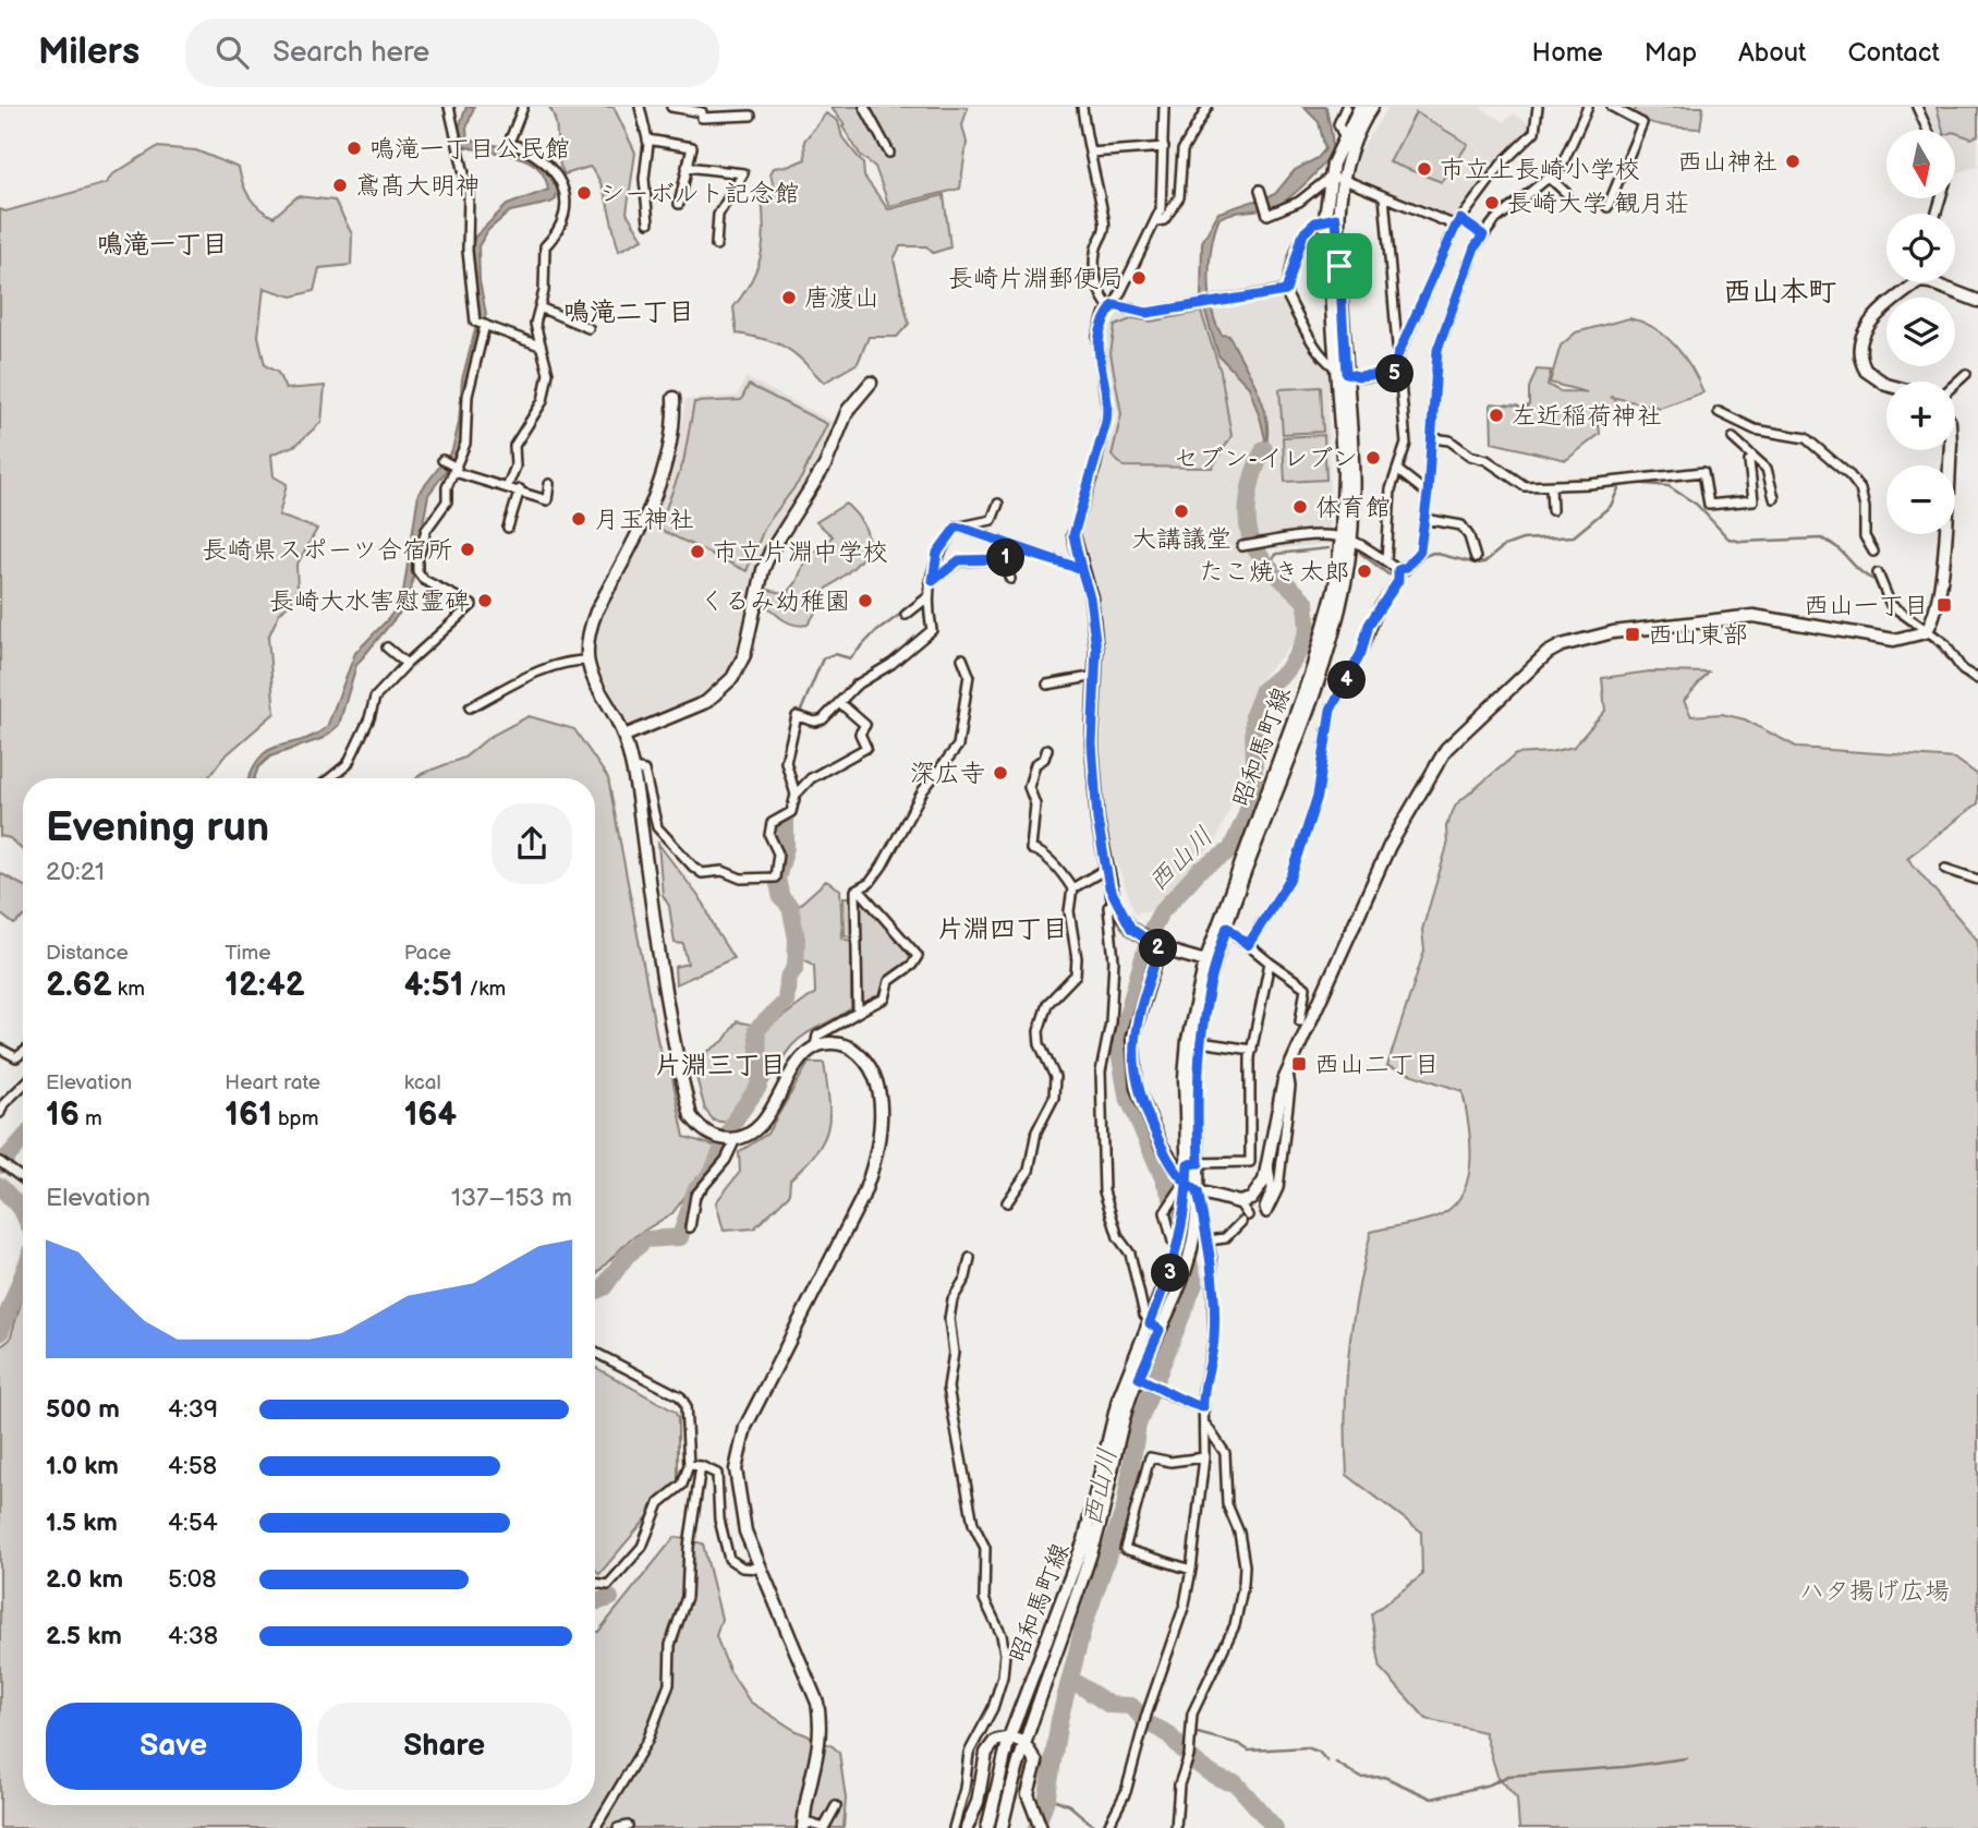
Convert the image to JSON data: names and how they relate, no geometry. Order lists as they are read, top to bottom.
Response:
{
  "streets": {
    "street": ["昭和馬町線"]
  },
  "districts": [
    "鳴滝一丁目",
    "西山本町",
    "鳴滝二丁目",
    "片淵四丁目",
    "片淵三丁目"
  ],
  "water": ["西山川"],
  "parks": ["ハタ揚げ広場"],
  "places": {
    "other": [
      "鳴滝一丁目公民館",
      "西山神社",
      "市立上長崎小学校",
      "鳶髙大明神",
      "シーボルト記念館",
      "長崎大学 観月荘",
      "長崎片淵郵便局",
      "唐渡山",
      "左近稲荷神社",
      "セブン-イレブン",
      "体育館",
      "大講議堂",
      "月玉神社",
      "長崎県スポーツ合宿所",
      "市立片淵中学校",
      "たこ焼き太郎",
      "長崎大水害慰霊碑",
      "くるみ幼稚園",
      "深広寺"
    ],
    "transit": ["西山一丁目", "西山東部", "西山二丁目"]
  },
  "north": "bottom",
  "page": {
    "header": "Milers",
    "search": "Search here",
    "nav": [
      "Home",
      "Map",
      "About",
      "Contact"
    ],
    "map_buttons": ["+", "−"],
    "pins": [
      "5",
      "1",
      "4",
      "2",
      "3"
    ],
    "heading": ["Evening run", "20:21"],
    "stats": [
      ["Distance", "2.62 km"],
      ["Time", "12:42"],
      ["Pace", "4:51 /km"],
      ["Elevation", "16 m"],
      ["Heart rate", "161 bpm"],
      ["kcal", "164"]
    ],
    "chart": ["Elevation", "137–153 m"],
    "list": [
      {
        "name": "500 m",
        "note": "4:39"
      },
      {
        "name": "1.0 km",
        "note": "4:58"
      },
      {
        "name": "1.5 km",
        "note": "4:54"
      },
      {
        "name": "2.0 km",
        "note": "5:08"
      },
      {
        "name": "2.5 km",
        "note": "4:38"
      }
    ],
    "buttons": ["Save", "Share"]
  }
}
